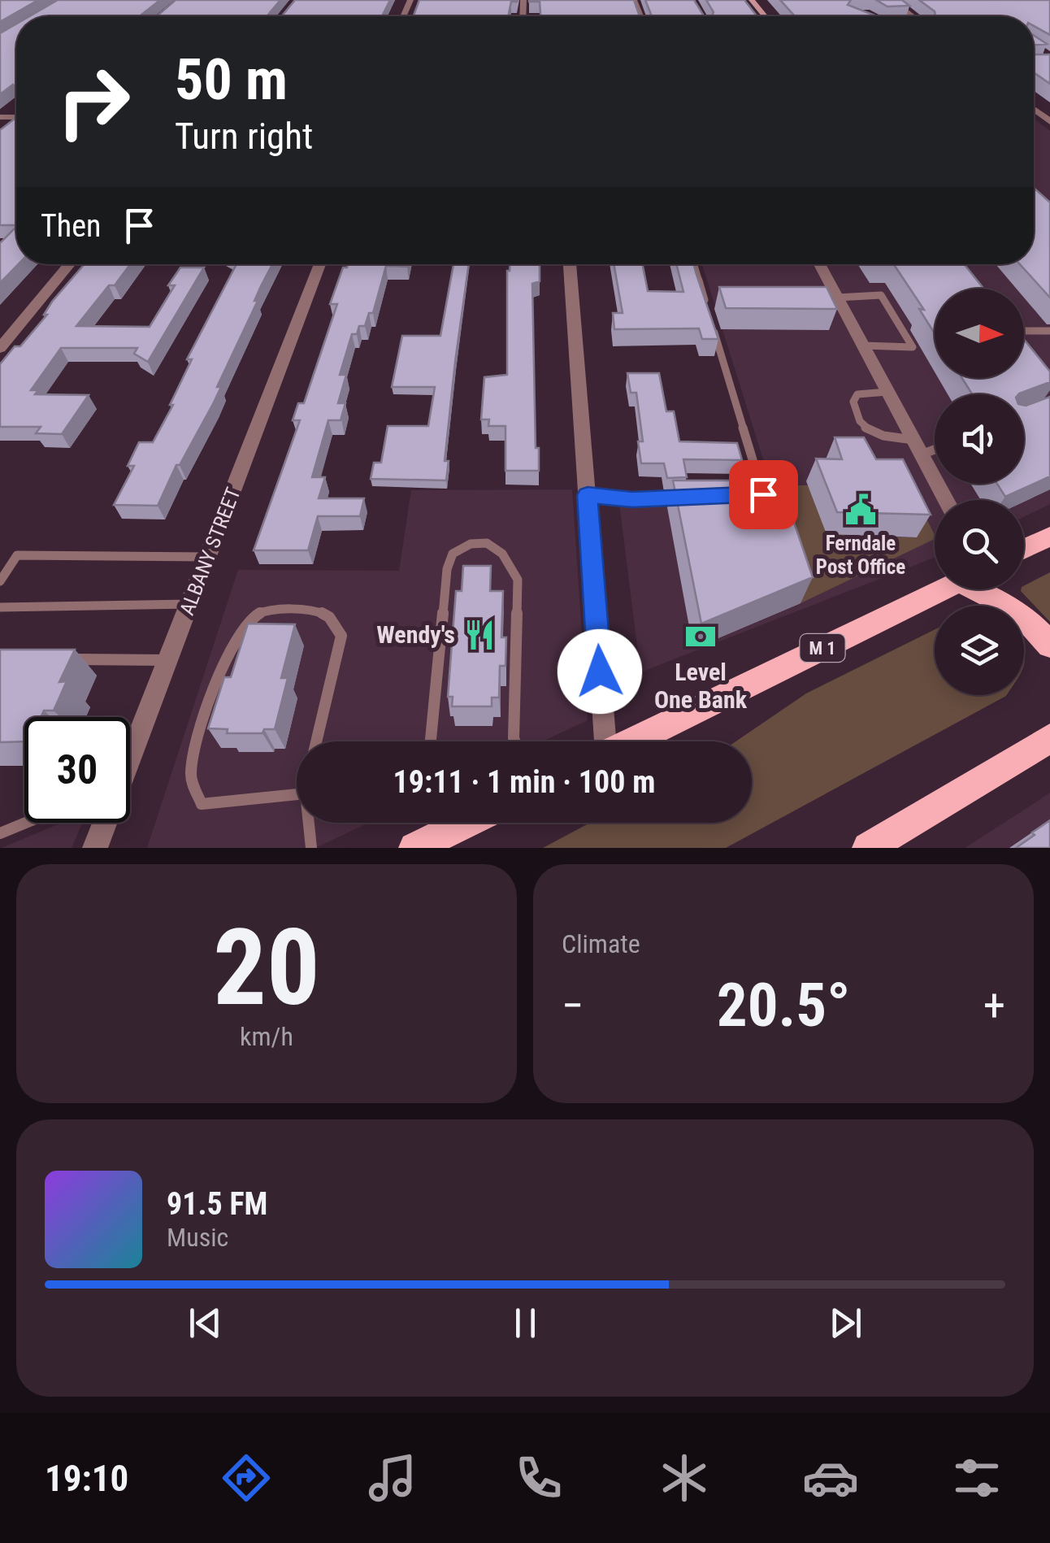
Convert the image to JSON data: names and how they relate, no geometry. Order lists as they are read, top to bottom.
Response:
{
  "streets": {
    "main road": ["M 1"],
    "street": ["ALBANY STREET"]
  },
  "places": {
    "public building": ["Ferndale Post Office"],
    "restaurant": ["Wendy's"],
    "bank": ["Level One Bank"]
  },
  "north": "right",
  "page": {
    "turn": ["50 m", "Turn right"],
    "then": "Then",
    "limit": "30",
    "trip": "19:11 · 1 min · 100 m",
    "tile": [
      ["20", "km/h"],
      "Climate"
    ],
    "heat": ["−", "20.5°", "+"],
    "song": ["91.5 FM", "Music"],
    "tabs": "19:10"
  }
}
